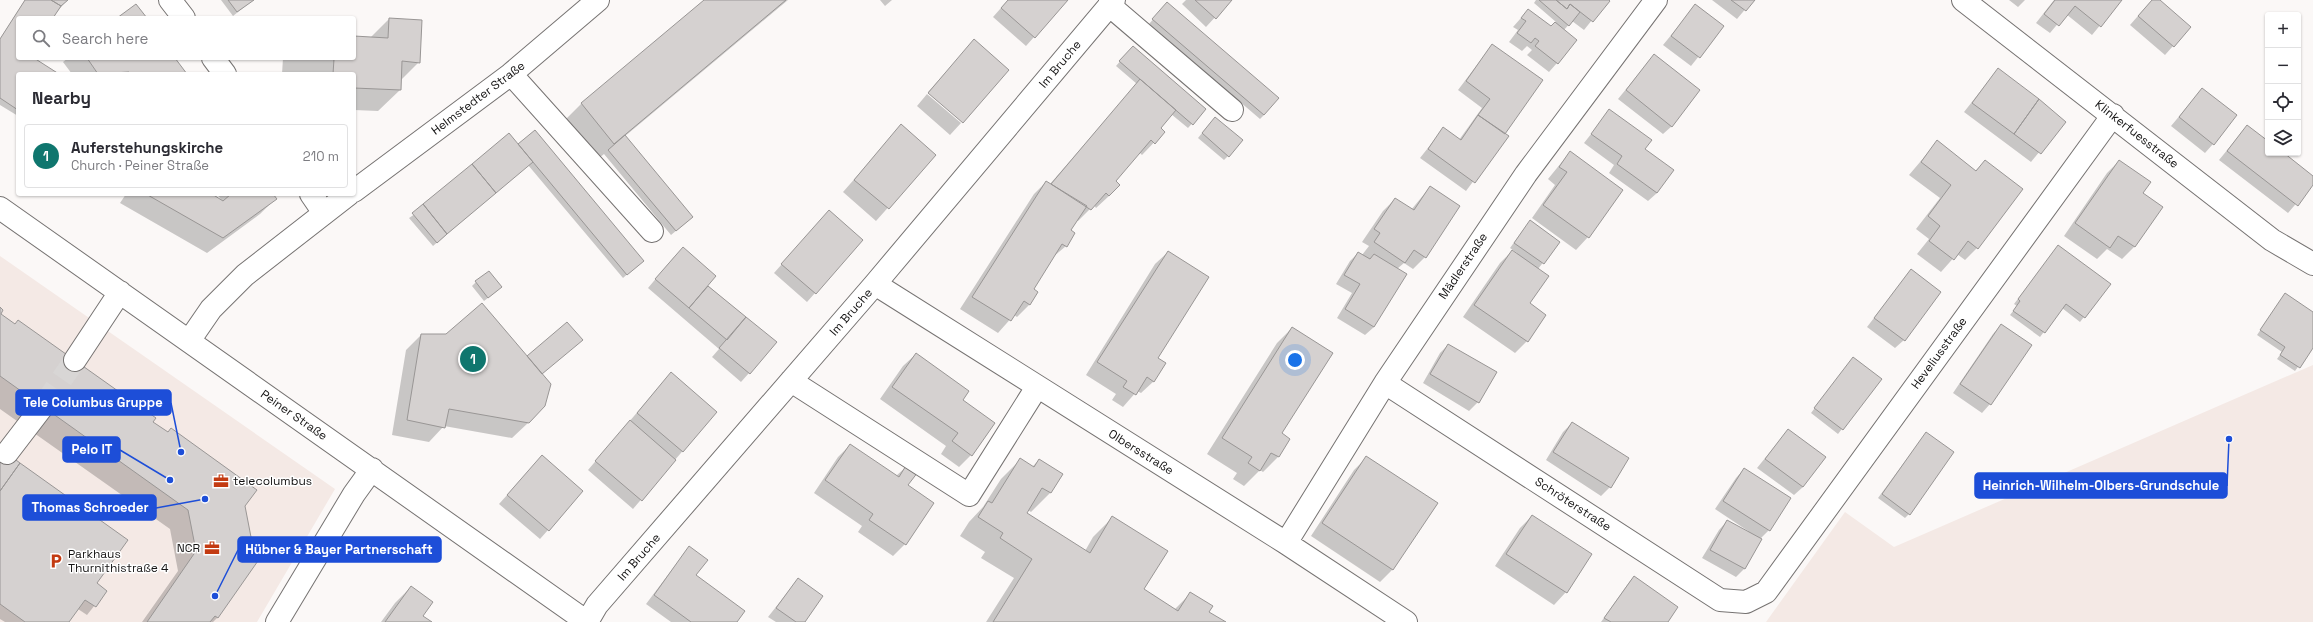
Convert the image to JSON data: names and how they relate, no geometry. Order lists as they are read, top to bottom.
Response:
{
  "streets": {
    "street": [
      "Im Bruche",
      "Helmstedter Straße",
      "Klinkerfuesstraße",
      "Mädlerstraße",
      "Heveliusstraße",
      "Peiner Straße",
      "Olbersstraße",
      "Schröterstraße"
    ]
  },
  "crossings": [
    ["Im Bruche", "Peiner Straße"],
    ["Im Bruche", "Olbersstraße"],
    ["Klinkerfuesstraße", "Heveliusstraße"],
    ["Mädlerstraße", "Olbersstraße"],
    ["Mädlerstraße", "Schröterstraße"],
    ["Heveliusstraße", "Schröterstraße"]
  ],
  "places": {
    "other": [
      "Heinrich-Wilhelm-Olbers-Grundschule",
      "Tele Columbus Gruppe",
      "Pelo IT",
      "Thomas Schroeder",
      "Hübner & Bayer Partnerschaft"
    ],
    "office": ["telecolumbus", "NCR"],
    "parking": ["Parkhaus Thurnithistraße 4"]
  },
  "page": {
    "map_buttons": ["+", "−"],
    "search": "Search here",
    "heading": "Nearby",
    "list": [
      {
        "mark": "1",
        "name": "Auferstehungskirche",
        "note": "Church · Peiner Straße",
        "value": "210 m"
      }
    ],
    "pins": "1"
  }
}
